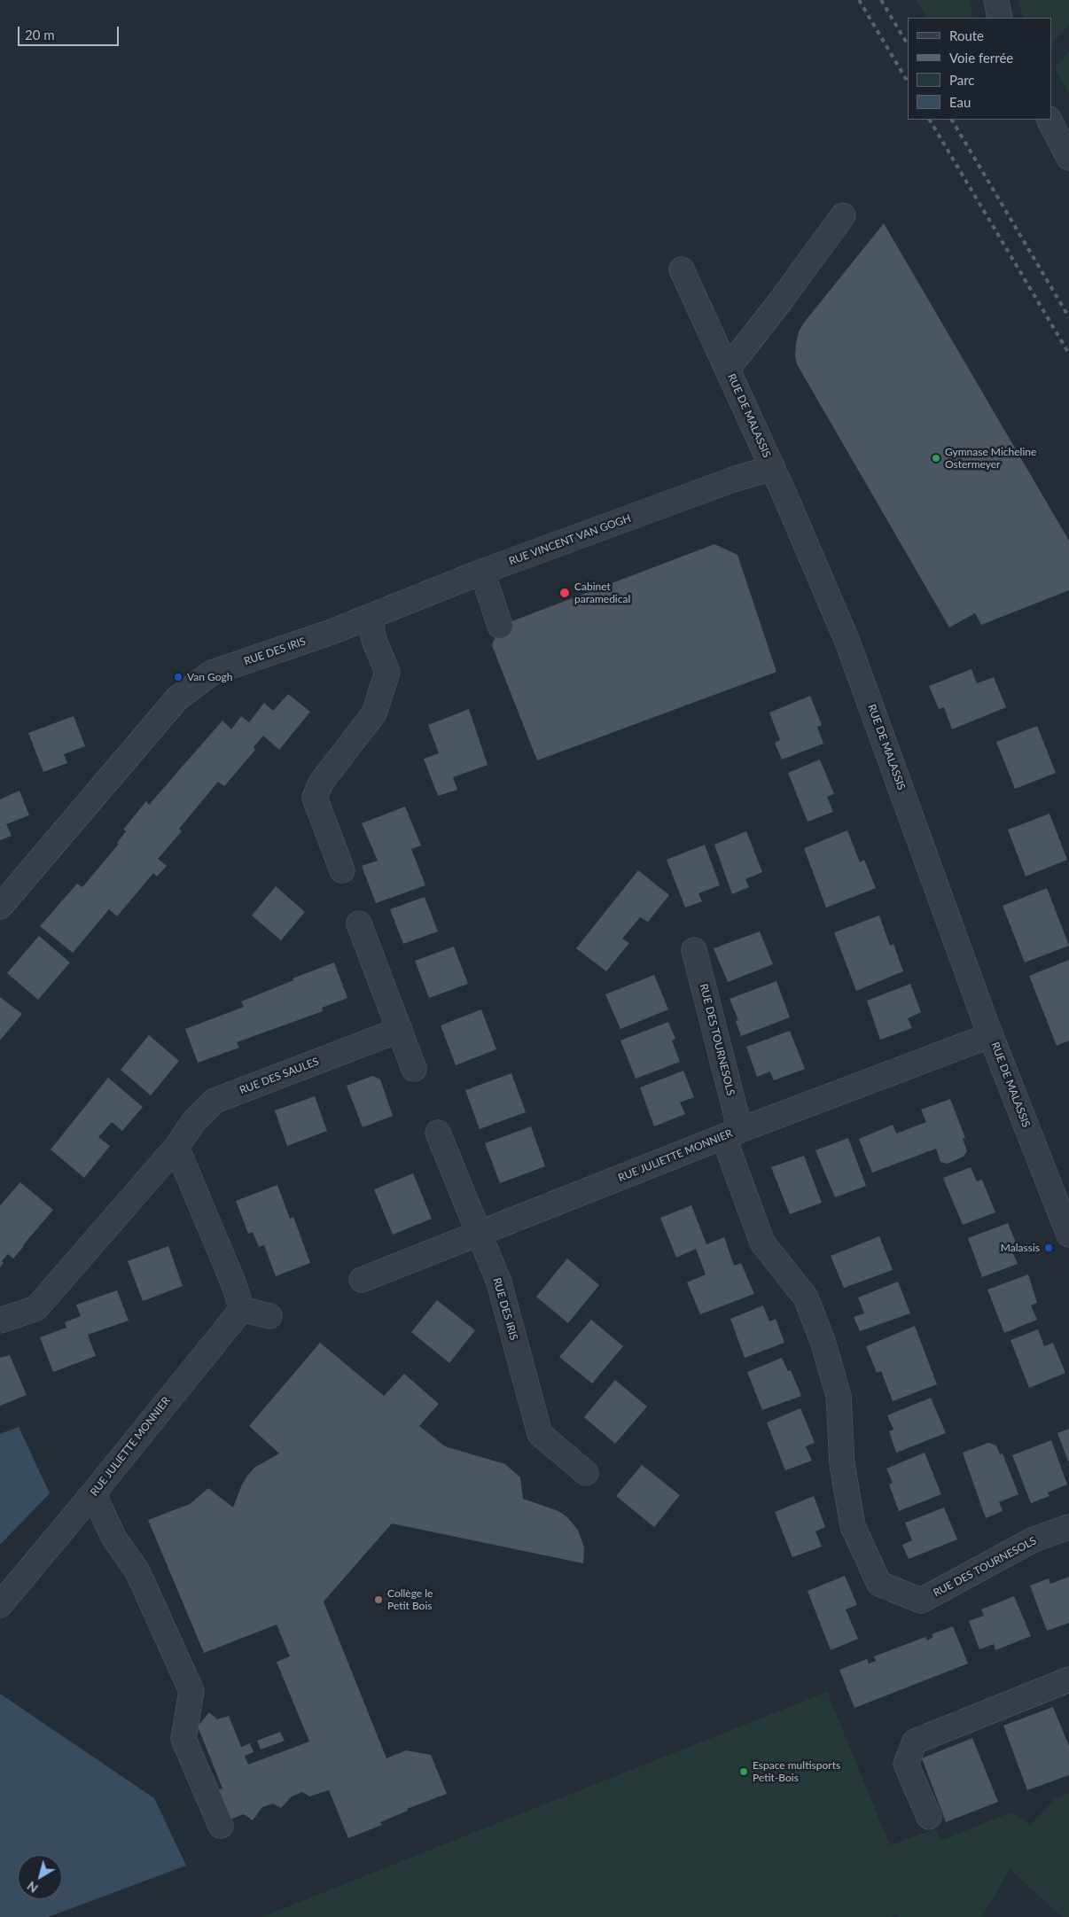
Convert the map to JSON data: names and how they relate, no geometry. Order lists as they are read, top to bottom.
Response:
{
  "streets": {
    "street": [
      "RUE DE MALASSIS",
      "RUE VINCENT VAN GOGH",
      "RUE DES IRIS",
      "RUE DES TOURNESOLS",
      "RUE DES SAULES",
      "RUE JULIETTE MONNIER"
    ]
  },
  "crossings": [
    ["RUE DE MALASSIS", "RUE VINCENT VAN GOGH"],
    ["RUE DE MALASSIS", "RUE JULIETTE MONNIER"],
    ["RUE VINCENT VAN GOGH", "RUE DES IRIS"],
    ["RUE DES IRIS", "RUE JULIETTE MONNIER"],
    ["RUE DES TOURNESOLS", "RUE JULIETTE MONNIER"]
  ],
  "places": [
    "Gymnase Micheline Ostermeyer",
    "Cabinet paramedical",
    "Van Gogh",
    "Malassis",
    "Collège le Petit Bois",
    "Espace multisports Petit-Bois"
  ],
  "legend": [
    "Route",
    "Voie ferrée",
    "Parc",
    "Eau"
  ],
  "scale_bar": "20 m",
  "north": "bottom left"
}
